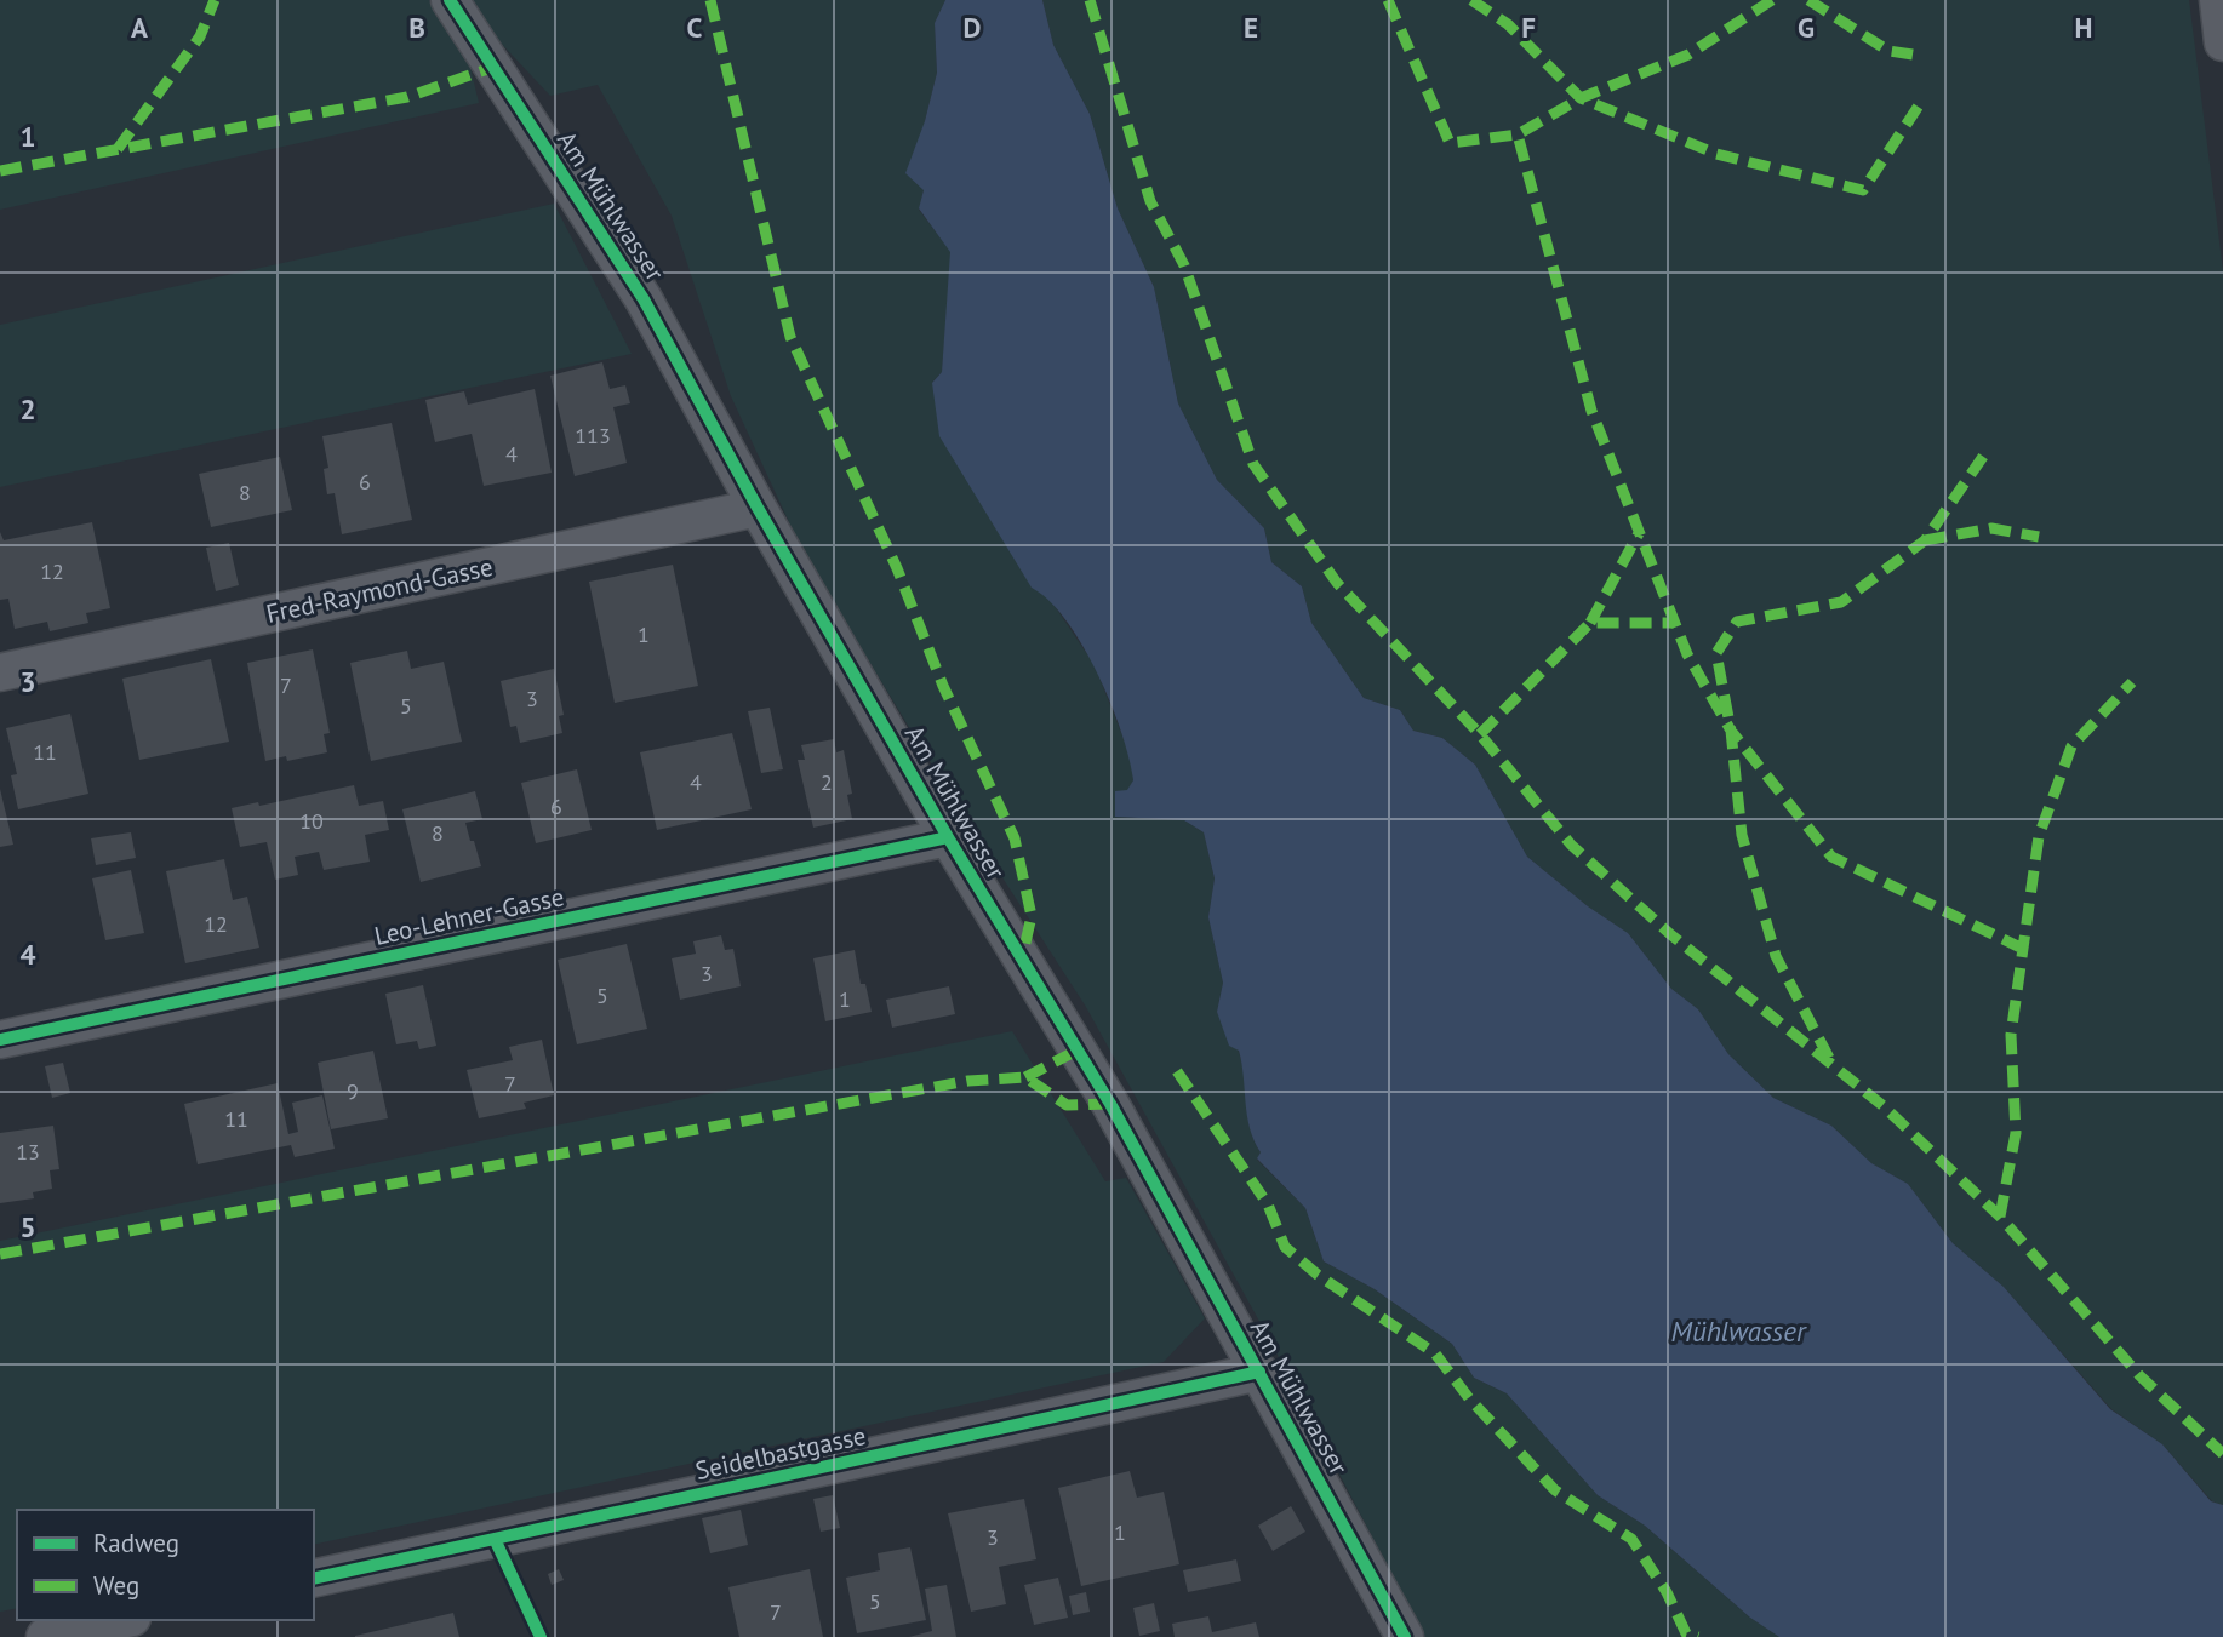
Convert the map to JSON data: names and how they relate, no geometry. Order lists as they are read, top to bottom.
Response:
{
  "streets": {
    "street": [
      "Am Mühlwasser",
      "Fred-Raymond-Gasse",
      "Leo-Lehner-Gasse",
      "Seidelbastgasse"
    ]
  },
  "crossings": [
    ["Am Mühlwasser", "Fred-Raymond-Gasse"],
    ["Am Mühlwasser", "Leo-Lehner-Gasse"],
    ["Am Mühlwasser", "Seidelbastgasse"]
  ],
  "water": ["Mühlwasser"],
  "house_numbers": [
    "113",
    "4",
    "6",
    "8",
    "12",
    "1",
    "7",
    "3",
    "5",
    "11",
    "4",
    "2",
    "6",
    "10",
    "8",
    "12",
    "3",
    "5",
    "1",
    "7",
    "9",
    "11",
    "13",
    "1",
    "3",
    "5",
    "7"
  ],
  "legend": ["Radweg", "Weg"],
  "grid": {
    "columns": [
      "A",
      "B",
      "C",
      "D",
      "E",
      "F",
      "G",
      "H"
    ],
    "rows": [
      "1",
      "2",
      "3",
      "4",
      "5"
    ]
  }
}
